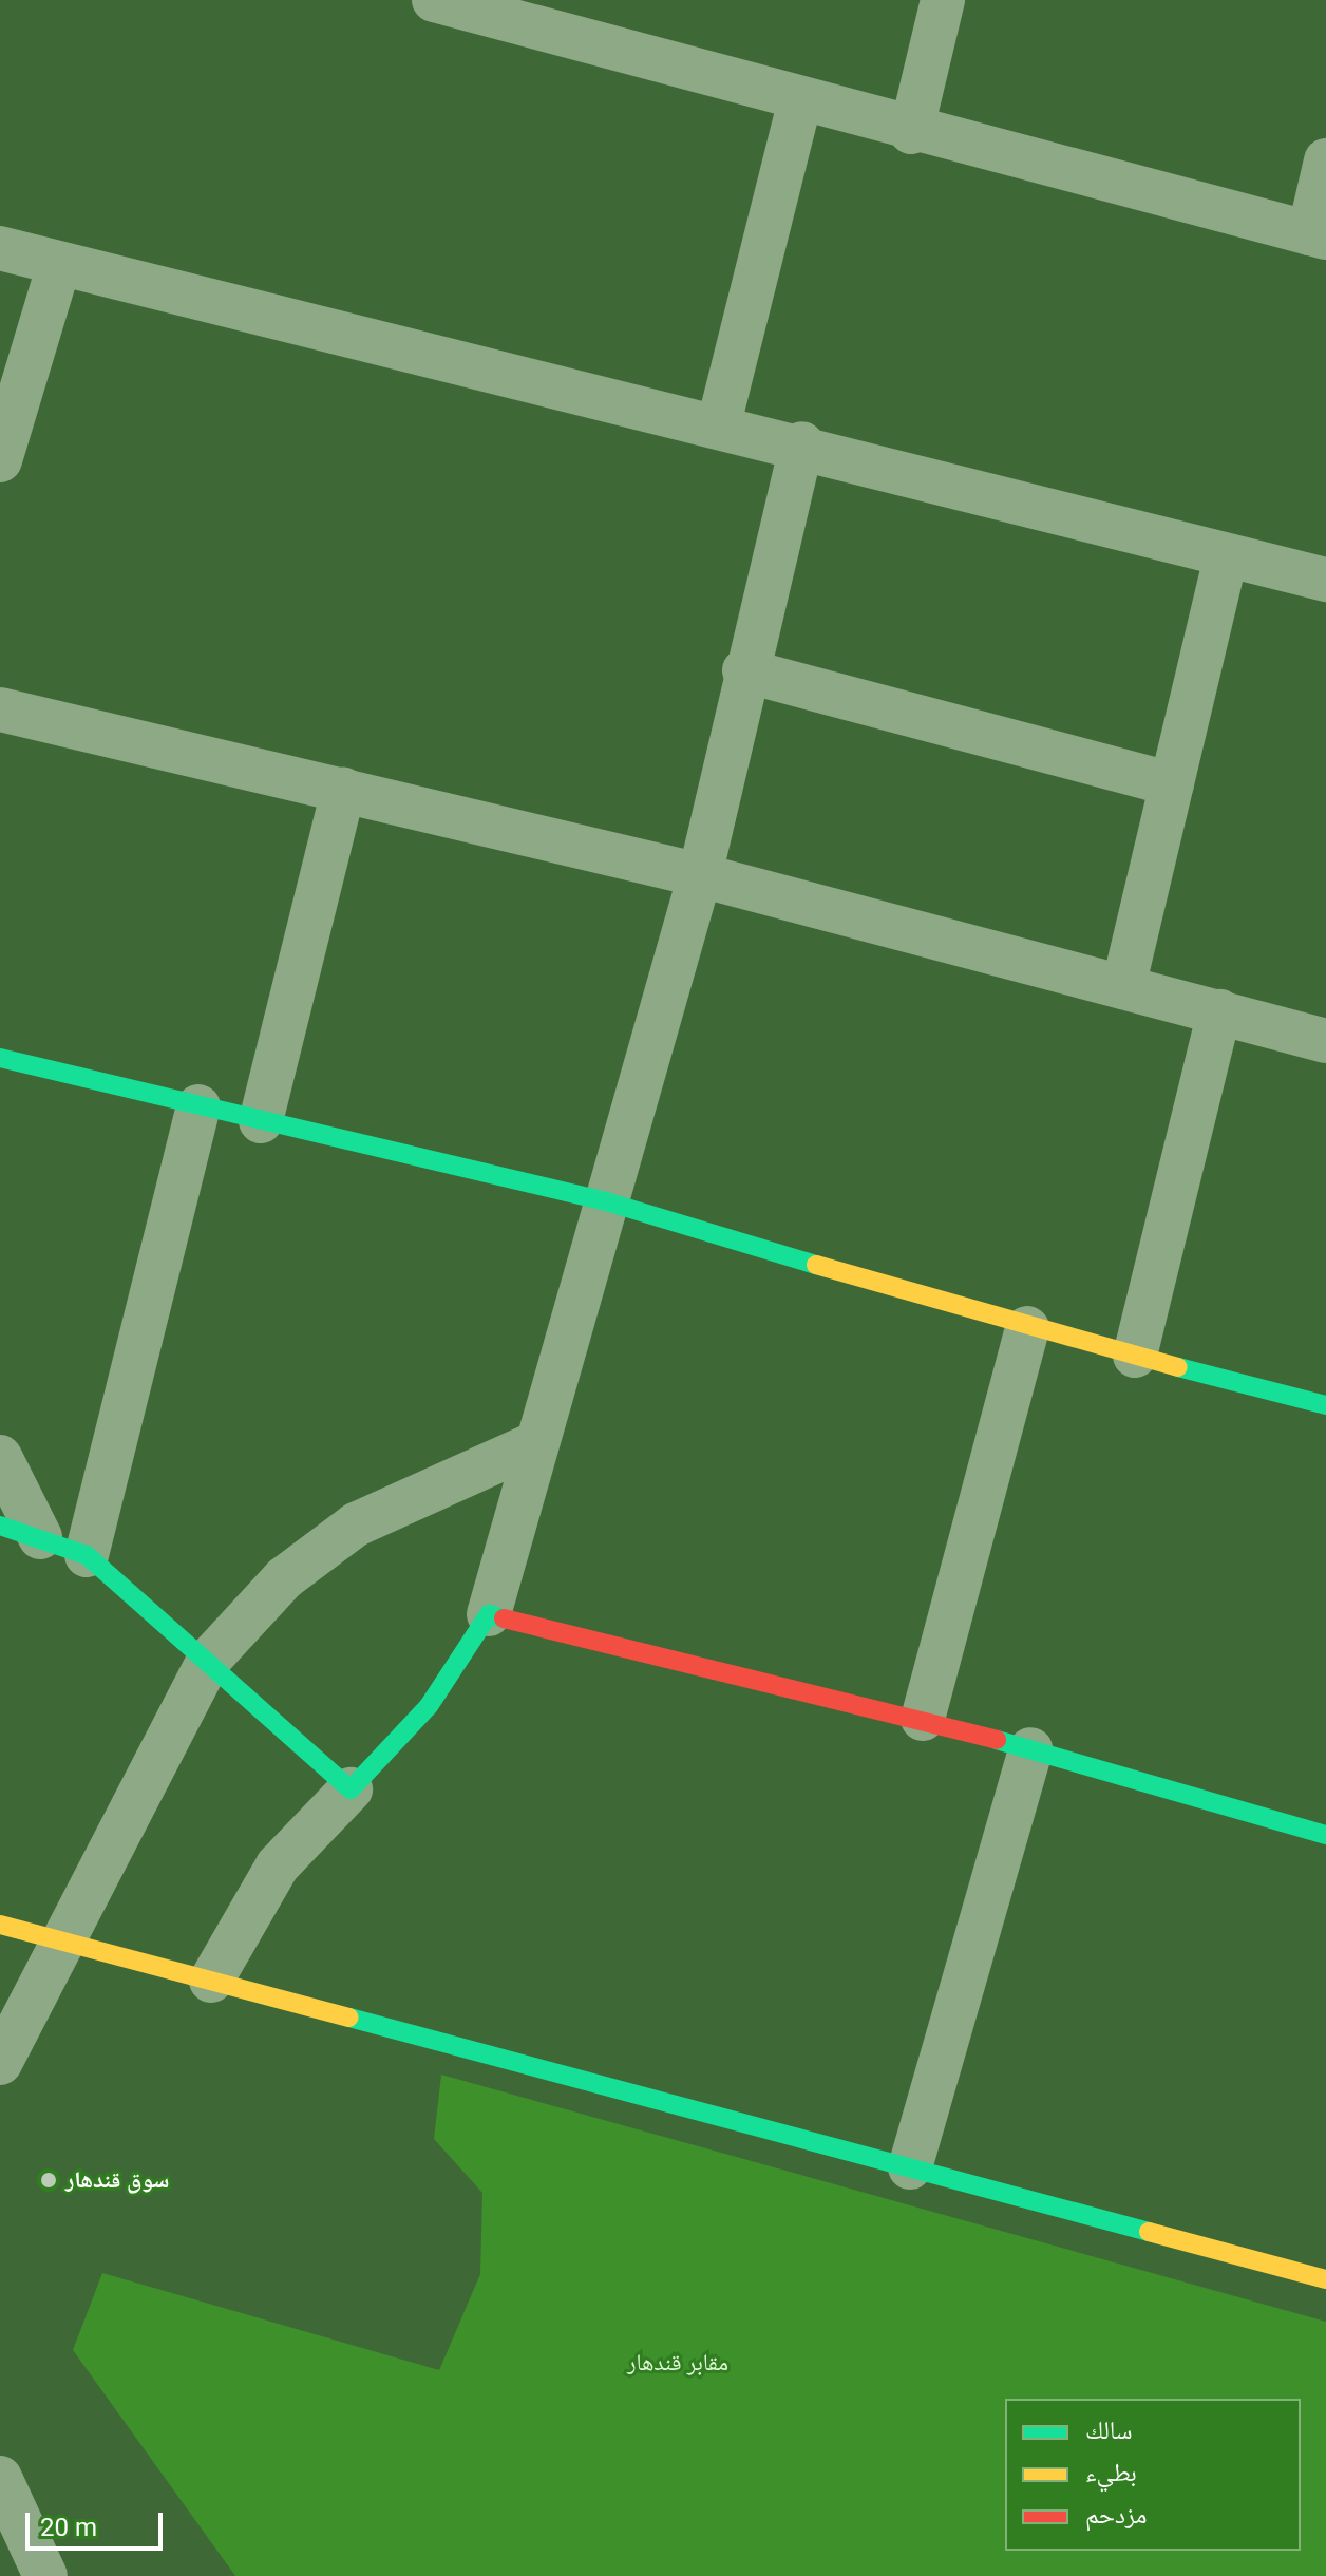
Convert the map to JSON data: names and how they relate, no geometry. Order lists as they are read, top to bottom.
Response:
{
  "parks": ["مقابر قندهار"],
  "places": ["سوق قندهار"],
  "legend": ["سالك", "بطيء", "مزدحم"],
  "scale_bar": "20 m"
}
